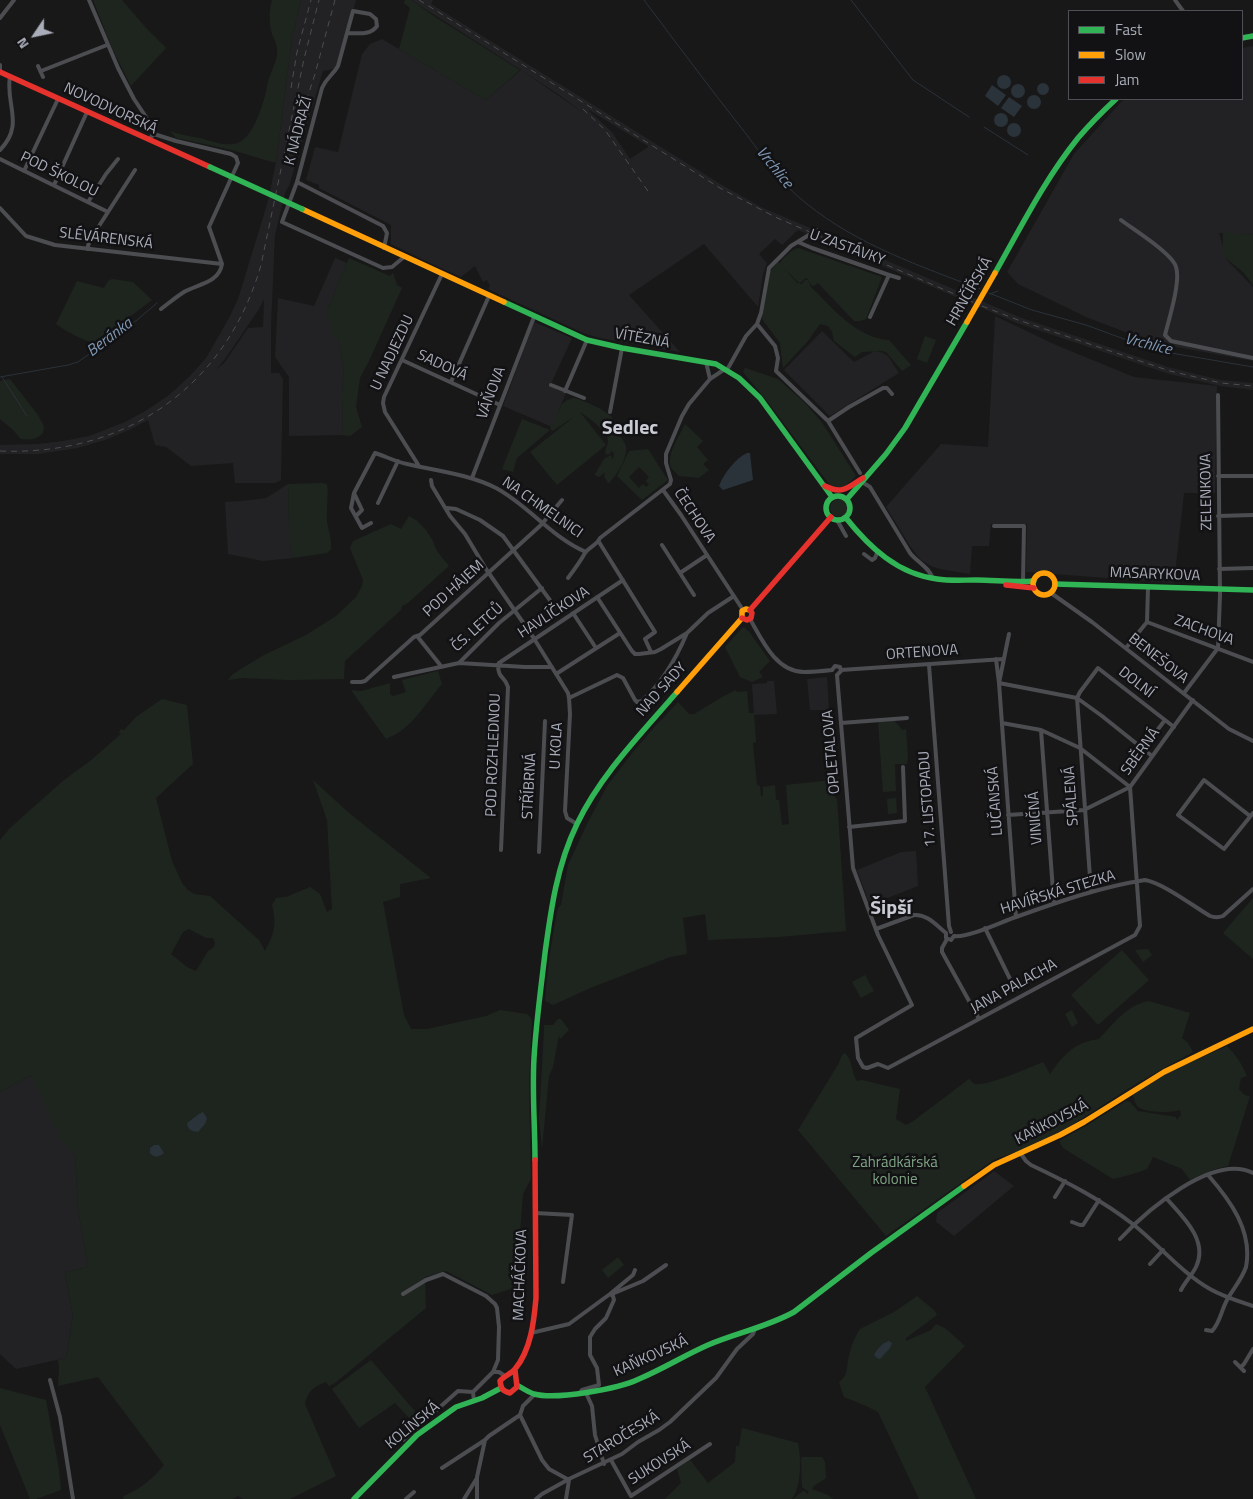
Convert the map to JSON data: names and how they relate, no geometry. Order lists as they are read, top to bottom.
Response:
{
  "streets": {
    "main road": [
      "NOVODVORSKÁ",
      "HRNČÍŘSKÁ",
      "VÍTĚZNÁ",
      "MASARYKOVA",
      "NAD SADY",
      "KAŇKOVSKÁ",
      "MACHÁČKOVA",
      "KOLÍNSKÁ"
    ],
    "street": [
      "K NÁDRAŽÍ",
      "POD ŠKOLOU",
      "SLÉVÁRENSKÁ",
      "U ZASTÁVKY",
      "U NADJEZDU",
      "SADOVÁ",
      "VÁŇOVA",
      "ZELENKOVA",
      "NA CHMELNICI",
      "ČECHOVA",
      "POD HÁJEM",
      "HAVLÍČKOVA",
      "ČS. LETCŮ",
      "ZACHOVA",
      "ORTENOVA",
      "BENEŠOVA",
      "DOLNÍ",
      "U KOLA",
      "OPLETALOVA",
      "SBĚRNÁ",
      "POD ROZHLEDNOU",
      "STŘÍBRNÁ",
      "SPÁLENÁ",
      "17. LISTOPADU",
      "LUČANSKÁ",
      "VINIČNÁ",
      "HAVÍŘSKÁ STEZKA",
      "JANA PALACHA",
      "STAROČESKÁ",
      "SUKOVSKÁ"
    ]
  },
  "crossings": [
    ["NOVODVORSKÁ", "VÍTĚZNÁ"],
    ["K NÁDRAŽÍ", "VÍTĚZNÁ"],
    ["U ZASTÁVKY", "VÍTĚZNÁ"],
    ["HRNČÍŘSKÁ", "VÍTĚZNÁ"],
    ["VÍTĚZNÁ", "U NADJEZDU"],
    ["VÍTĚZNÁ", "VÁŇOVA"],
    ["U NADJEZDU", "SADOVÁ"],
    ["U NADJEZDU", "NA CHMELNICI"],
    ["SADOVÁ", "VÁŇOVA"],
    ["VÁŇOVA", "NA CHMELNICI"],
    ["ZELENKOVA", "MASARYKOVA"],
    ["ZELENKOVA", "ZACHOVA"],
    ["NA CHMELNICI", "POD HÁJEM"],
    ["ČECHOVA", "NAD SADY"],
    ["MASARYKOVA", "BENEŠOVA"],
    ["POD HÁJEM", "U KOLA"],
    ["HAVLÍČKOVA", "U KOLA"],
    ["HAVLÍČKOVA", "POD ROZHLEDNOU"],
    ["ČS. LETCŮ", "U KOLA"],
    ["ORTENOVA", "OPLETALOVA"],
    ["ORTENOVA", "17. LISTOPADU"],
    ["ORTENOVA", "LUČANSKÁ"],
    ["BENEŠOVA", "SBĚRNÁ"],
    ["DOLNÍ", "SBĚRNÁ"],
    ["DOLNÍ", "SPÁLENÁ"],
    ["NAD SADY", "U KOLA"],
    ["NAD SADY", "MACHÁČKOVA"],
    ["U KOLA", "MACHÁČKOVA"],
    ["OPLETALOVA", "JANA PALACHA"],
    ["SBĚRNÁ", "SPÁLENÁ"],
    ["SBĚRNÁ", "LUČANSKÁ"],
    ["SBĚRNÁ", "VINIČNÁ"],
    ["SBĚRNÁ", "JANA PALACHA"],
    ["SPÁLENÁ", "HAVÍŘSKÁ STEZKA"],
    ["17. LISTOPADU", "HAVÍŘSKÁ STEZKA"],
    ["LUČANSKÁ", "HAVÍŘSKÁ STEZKA"],
    ["VINIČNÁ", "HAVÍŘSKÁ STEZKA"],
    ["HAVÍŘSKÁ STEZKA", "JANA PALACHA"],
    ["KAŇKOVSKÁ", "KOLÍNSKÁ"],
    ["KAŇKOVSKÁ", "STAROČESKÁ"],
    ["STAROČESKÁ", "SUKOVSKÁ"]
  ],
  "districts": ["Sedlec", "Šipší"],
  "water": ["Vrchlice", "Beránka"],
  "parks": ["Zahrádkářská kolonie"],
  "legend": ["Fast", "Slow", "Jam"],
  "north": "bottom left"
}
